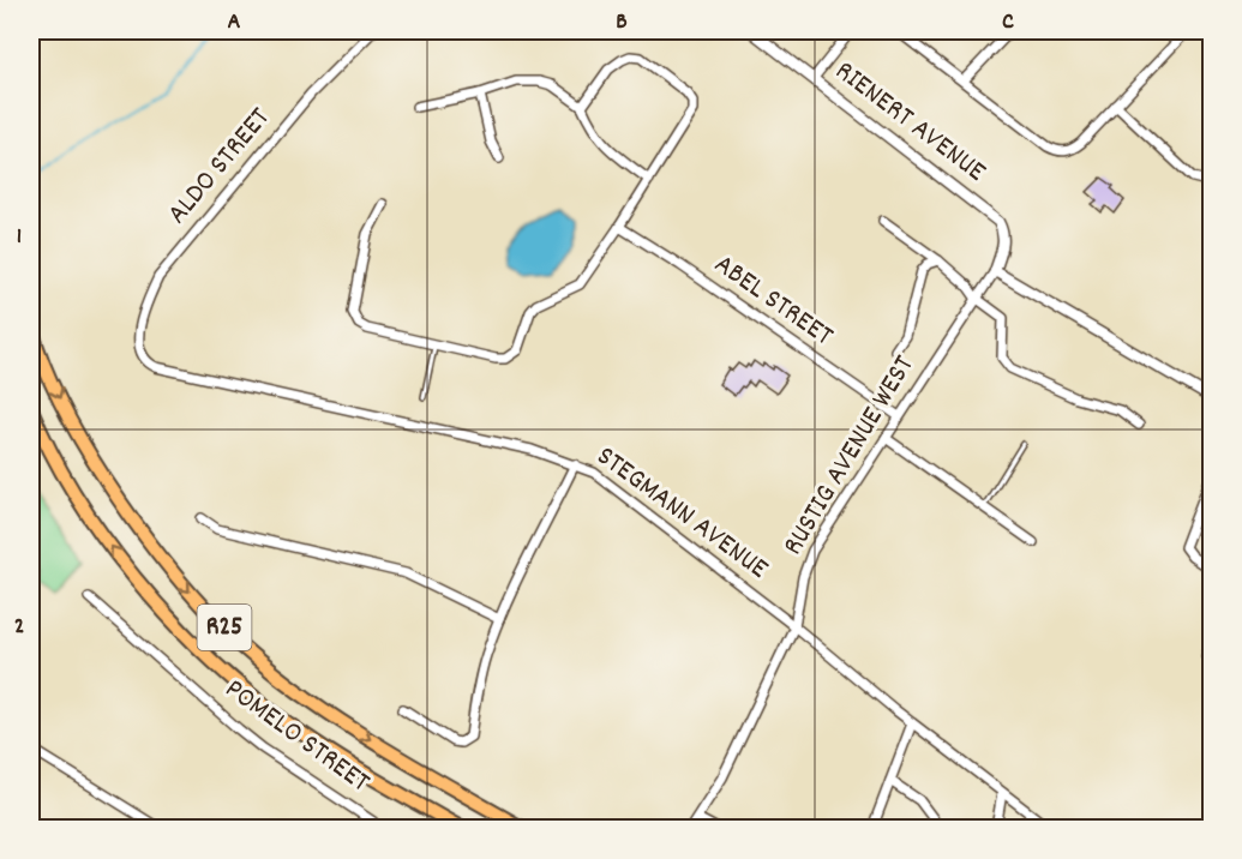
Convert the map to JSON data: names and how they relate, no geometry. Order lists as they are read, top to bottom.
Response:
{
  "streets": {
    "main road": ["R25"],
    "street": [
      "RIENERT AVENUE",
      "ALDO STREET",
      "ABEL STREET",
      "RUSTIG AVENUE WEST",
      "STEGMANN AVENUE",
      "POMELO STREET"
    ]
  },
  "crossings": [
    ["RIENERT AVENUE", "RUSTIG AVENUE WEST"],
    ["ALDO STREET", "STEGMANN AVENUE"],
    ["ABEL STREET", "RUSTIG AVENUE WEST"],
    ["RUSTIG AVENUE WEST", "STEGMANN AVENUE"]
  ],
  "grid": {
    "columns": ["A", "B", "C"],
    "rows": ["1", "2"]
  }
}
